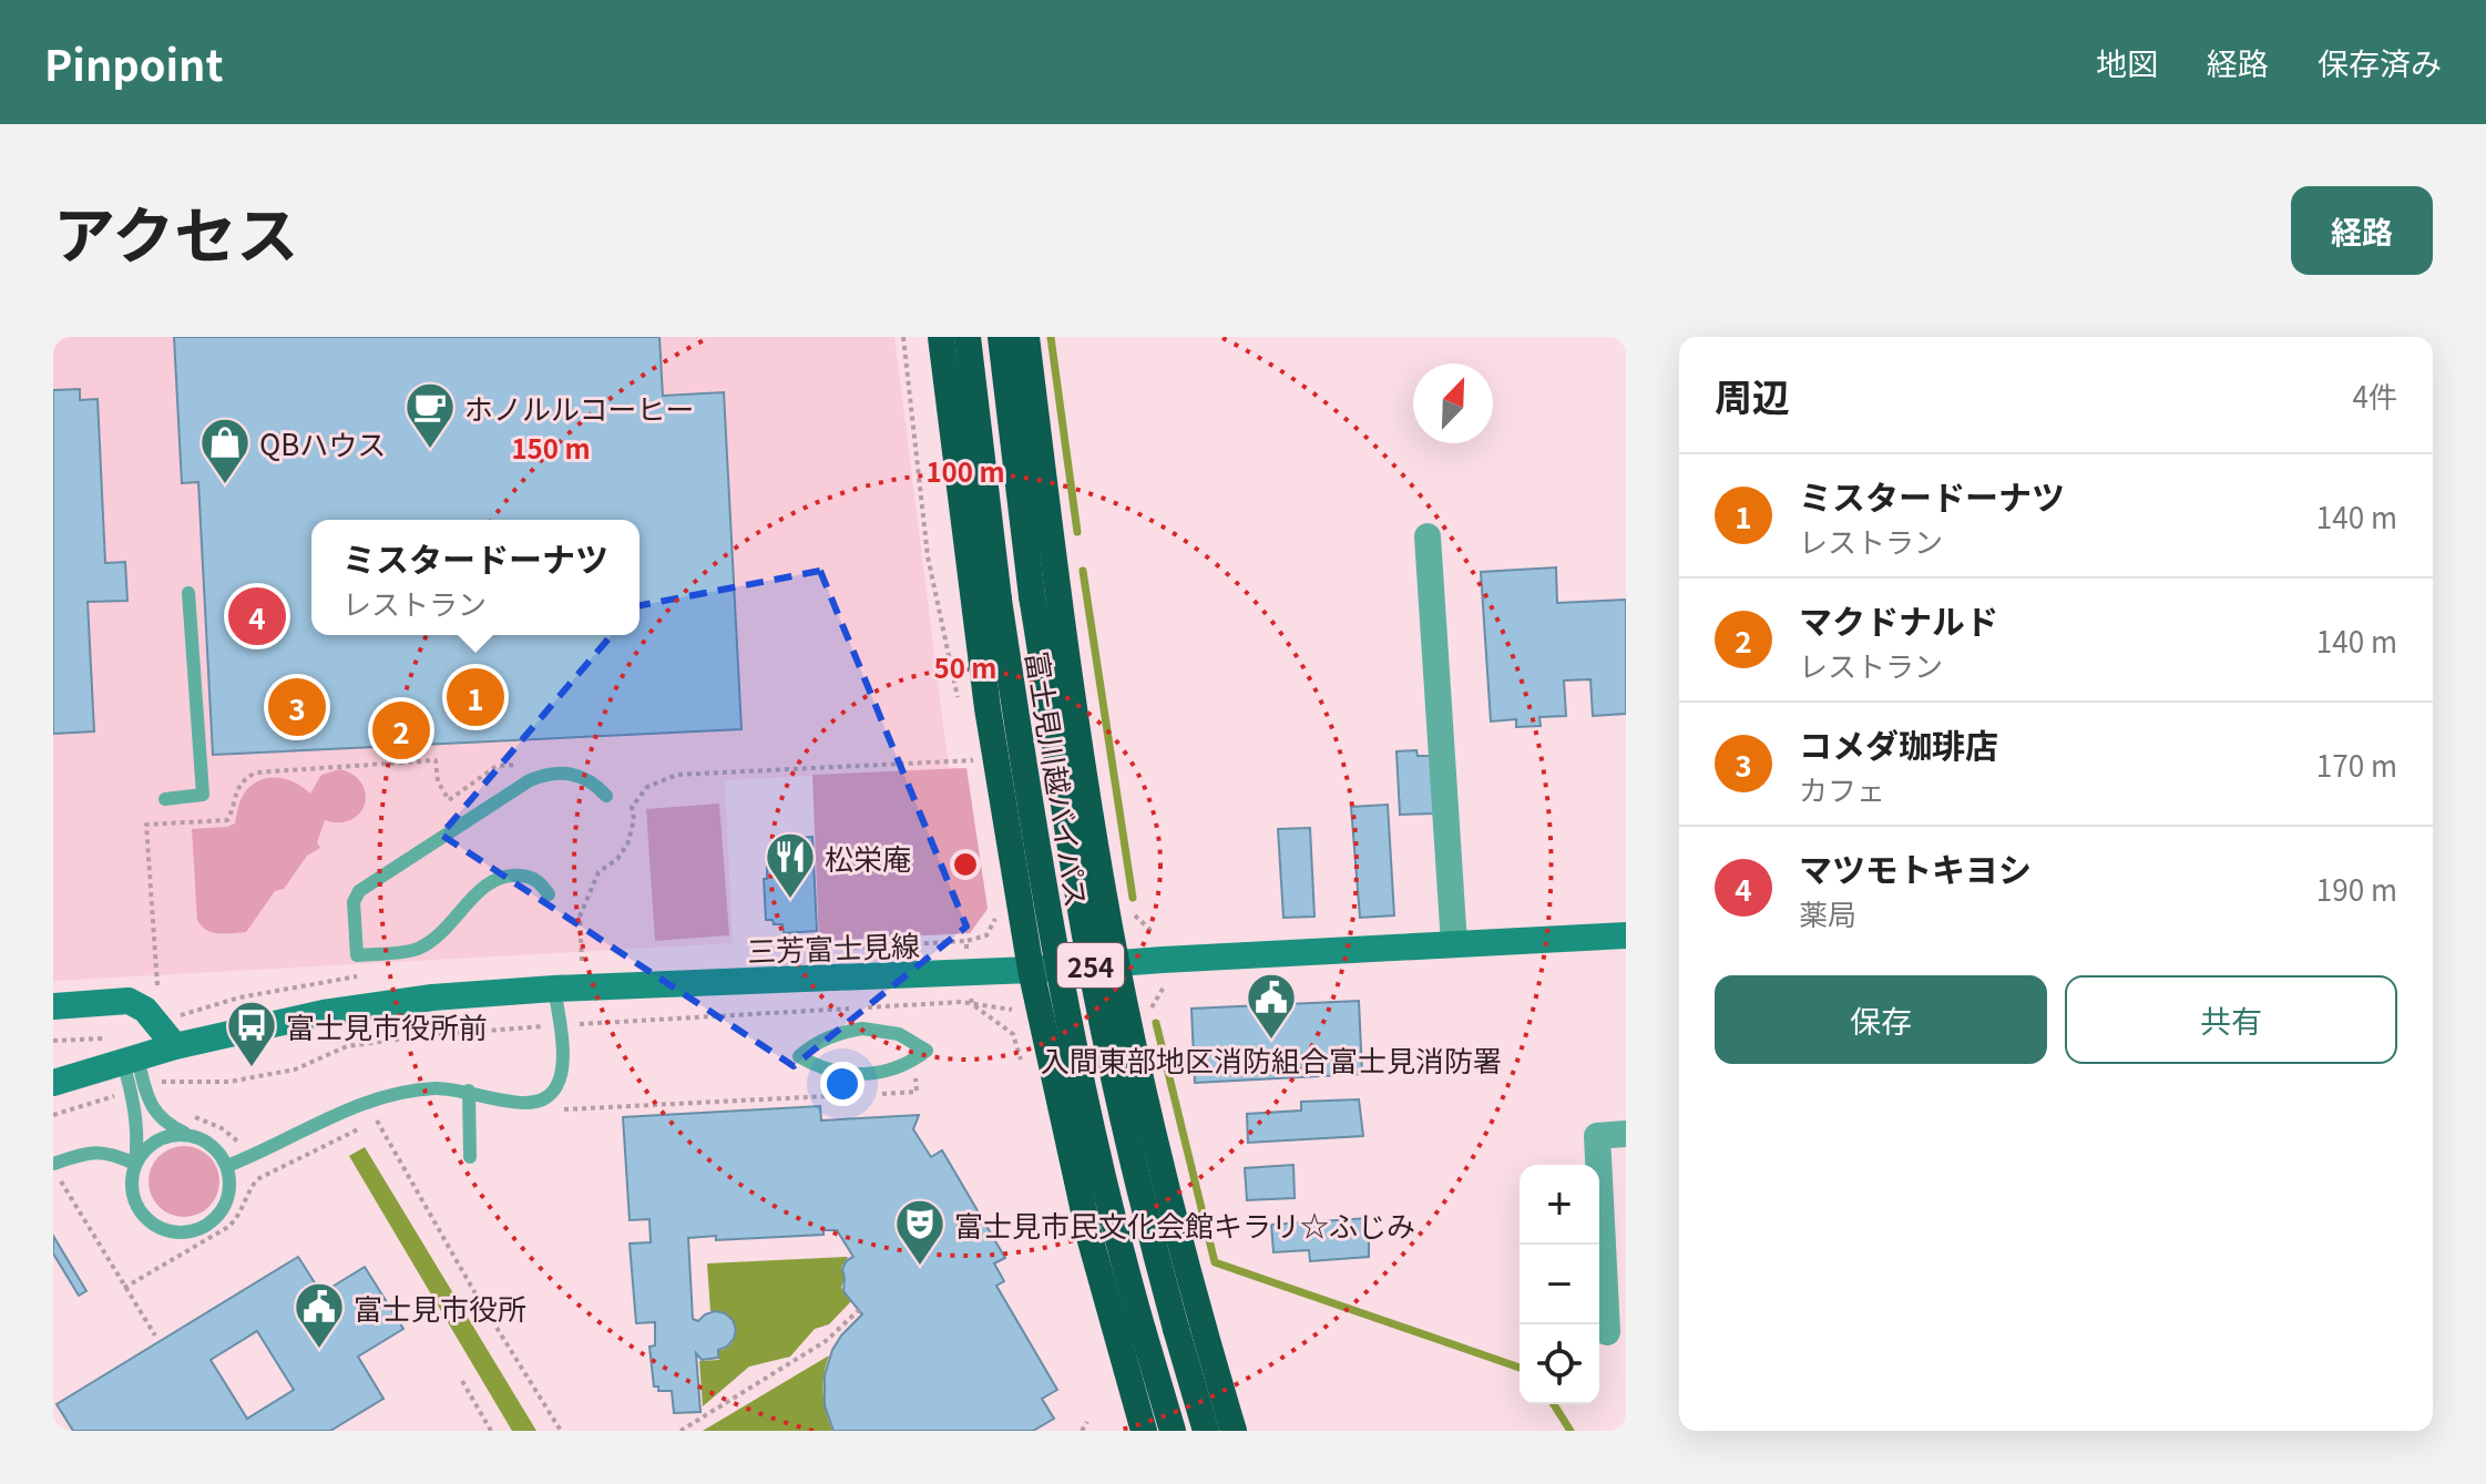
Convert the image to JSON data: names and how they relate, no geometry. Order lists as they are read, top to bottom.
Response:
{
  "streets": {
    "highway": ["富士見川越バイパス", "254"],
    "main road": ["三芳富士見線"]
  },
  "crossings": [
    ["三芳富士見線", "254"]
  ],
  "places": {
    "cafe": ["ホノルルコーヒー"],
    "shop": ["QBハウス"],
    "restaurant": ["松栄庵"],
    "public building": ["入間東部地区消防組合富士見消防署", "富士見市役所"],
    "bus stop": ["富士見市役所前"],
    "theatre": ["富士見市民文化会館キラリ☆ふじみ"]
  },
  "north": "top right",
  "page": {
    "header": "Pinpoint",
    "nav": ["地図", "経路", "保存済み"],
    "title": "アクセス",
    "buttons": [
      "経路",
      ["保存", "共有"]
    ],
    "heading": ["周辺", "4件"],
    "list": [
      {
        "mark": "1",
        "name": "ミスタードーナツ",
        "note": "レストラン",
        "value": "140 m"
      },
      {
        "mark": "2",
        "name": "マクドナルド",
        "note": "レストラン",
        "value": "140 m"
      },
      {
        "mark": "3",
        "name": "コメダ珈琲店",
        "note": "カフェ",
        "value": "170 m"
      },
      {
        "mark": "4",
        "name": "マツモトキヨシ",
        "note": "薬局",
        "value": "190 m"
      }
    ],
    "popup": ["ミスタードーナツ", "レストラン"],
    "pins": [
      "4",
      "1",
      "3",
      "2"
    ],
    "map_buttons": ["+", "−"]
  },
  "rings": ["150 m", "100 m", "50 m"]
}
